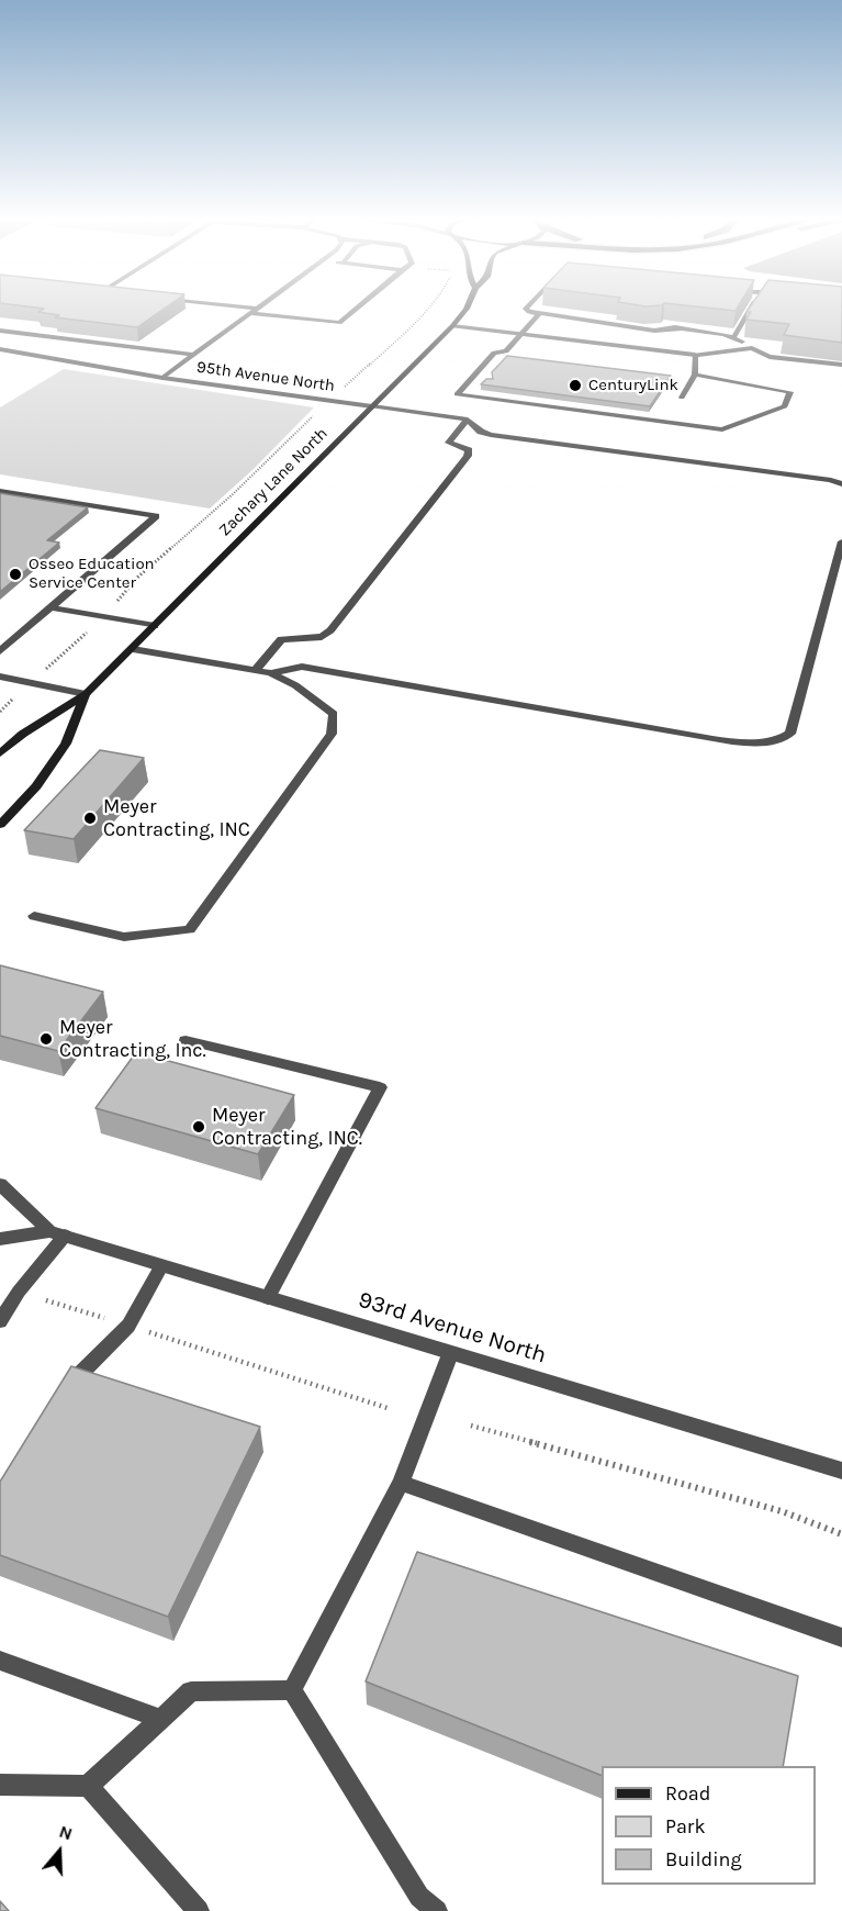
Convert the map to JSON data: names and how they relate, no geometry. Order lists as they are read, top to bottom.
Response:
{
  "streets": {
    "main road": ["Zachary Lane North"],
    "street": ["95th Avenue North", "93rd Avenue North"]
  },
  "crossings": [
    ["95th Avenue North", "Zachary Lane North"]
  ],
  "places": [
    "CenturyLink",
    "Osseo Education Service Center",
    "Meyer Contracting, INC",
    "Meyer Contracting, Inc.",
    "Meyer Contracting, INC."
  ],
  "legend": ["Road", "Park", "Building"],
  "north": "top"
}
